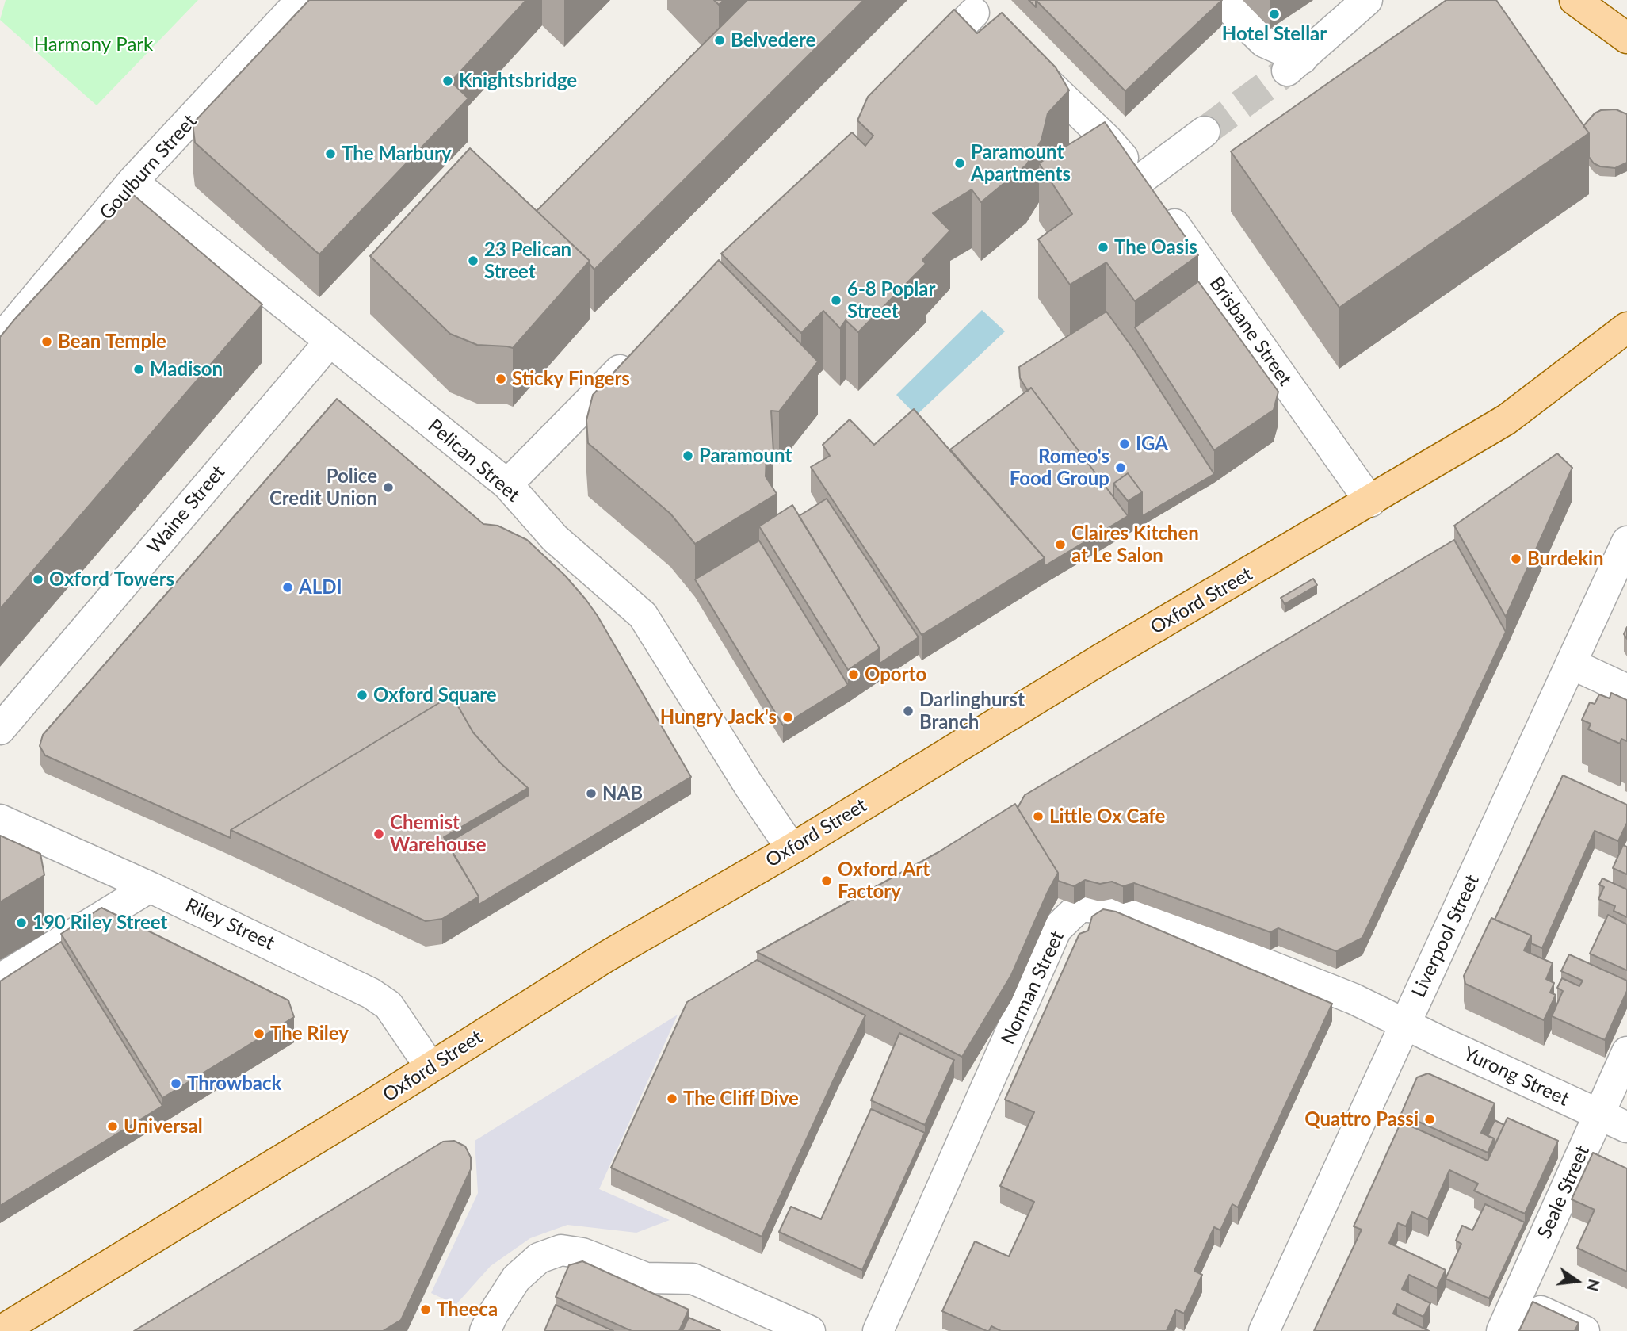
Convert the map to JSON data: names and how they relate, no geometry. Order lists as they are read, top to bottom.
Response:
{
  "streets": {
    "main road": ["Oxford Street"],
    "street": [
      "Goulburn Street",
      "Brisbane Street",
      "Pelican Street",
      "Waine Street",
      "Riley Street",
      "Liverpool Street",
      "Norman Street",
      "Yurong Street",
      "Seale Street"
    ]
  },
  "crossings": [
    ["Goulburn Street", "Pelican Street"],
    ["Brisbane Street", "Oxford Street"],
    ["Pelican Street", "Waine Street"],
    ["Pelican Street", "Oxford Street"],
    ["Oxford Street", "Riley Street"],
    ["Liverpool Street", "Norman Street"],
    ["Liverpool Street", "Yurong Street"],
    ["Norman Street", "Yurong Street"],
    ["Yurong Street", "Seale Street"]
  ],
  "parks": ["Harmony Park"],
  "places": [
    "Hotel Stellar",
    "Belvedere",
    "Knightsbridge",
    "The Marbury",
    "Paramount Apartments",
    "The Oasis",
    "23 Pelican Street",
    "6-8 Poplar Street",
    "Bean Temple",
    "Madison",
    "Sticky Fingers",
    "IGA",
    "Paramount",
    "Romeo's Food Group",
    "Police Credit Union",
    "Claires Kitchen at Le Salon",
    "Burdekin",
    "Oxford Towers",
    "ALDI",
    "Oporto",
    "Oxford Square",
    "Darlinghurst Branch",
    "Hungry Jack's",
    "NAB",
    "Little Ox Cafe",
    "Chemist Warehouse",
    "Oxford Art Factory",
    "190 Riley Street",
    "The Riley",
    "Throwback",
    "The Cliff Dive",
    "Quattro Passi",
    "Universal",
    "Theeca"
  ],
  "north": "right"
}
